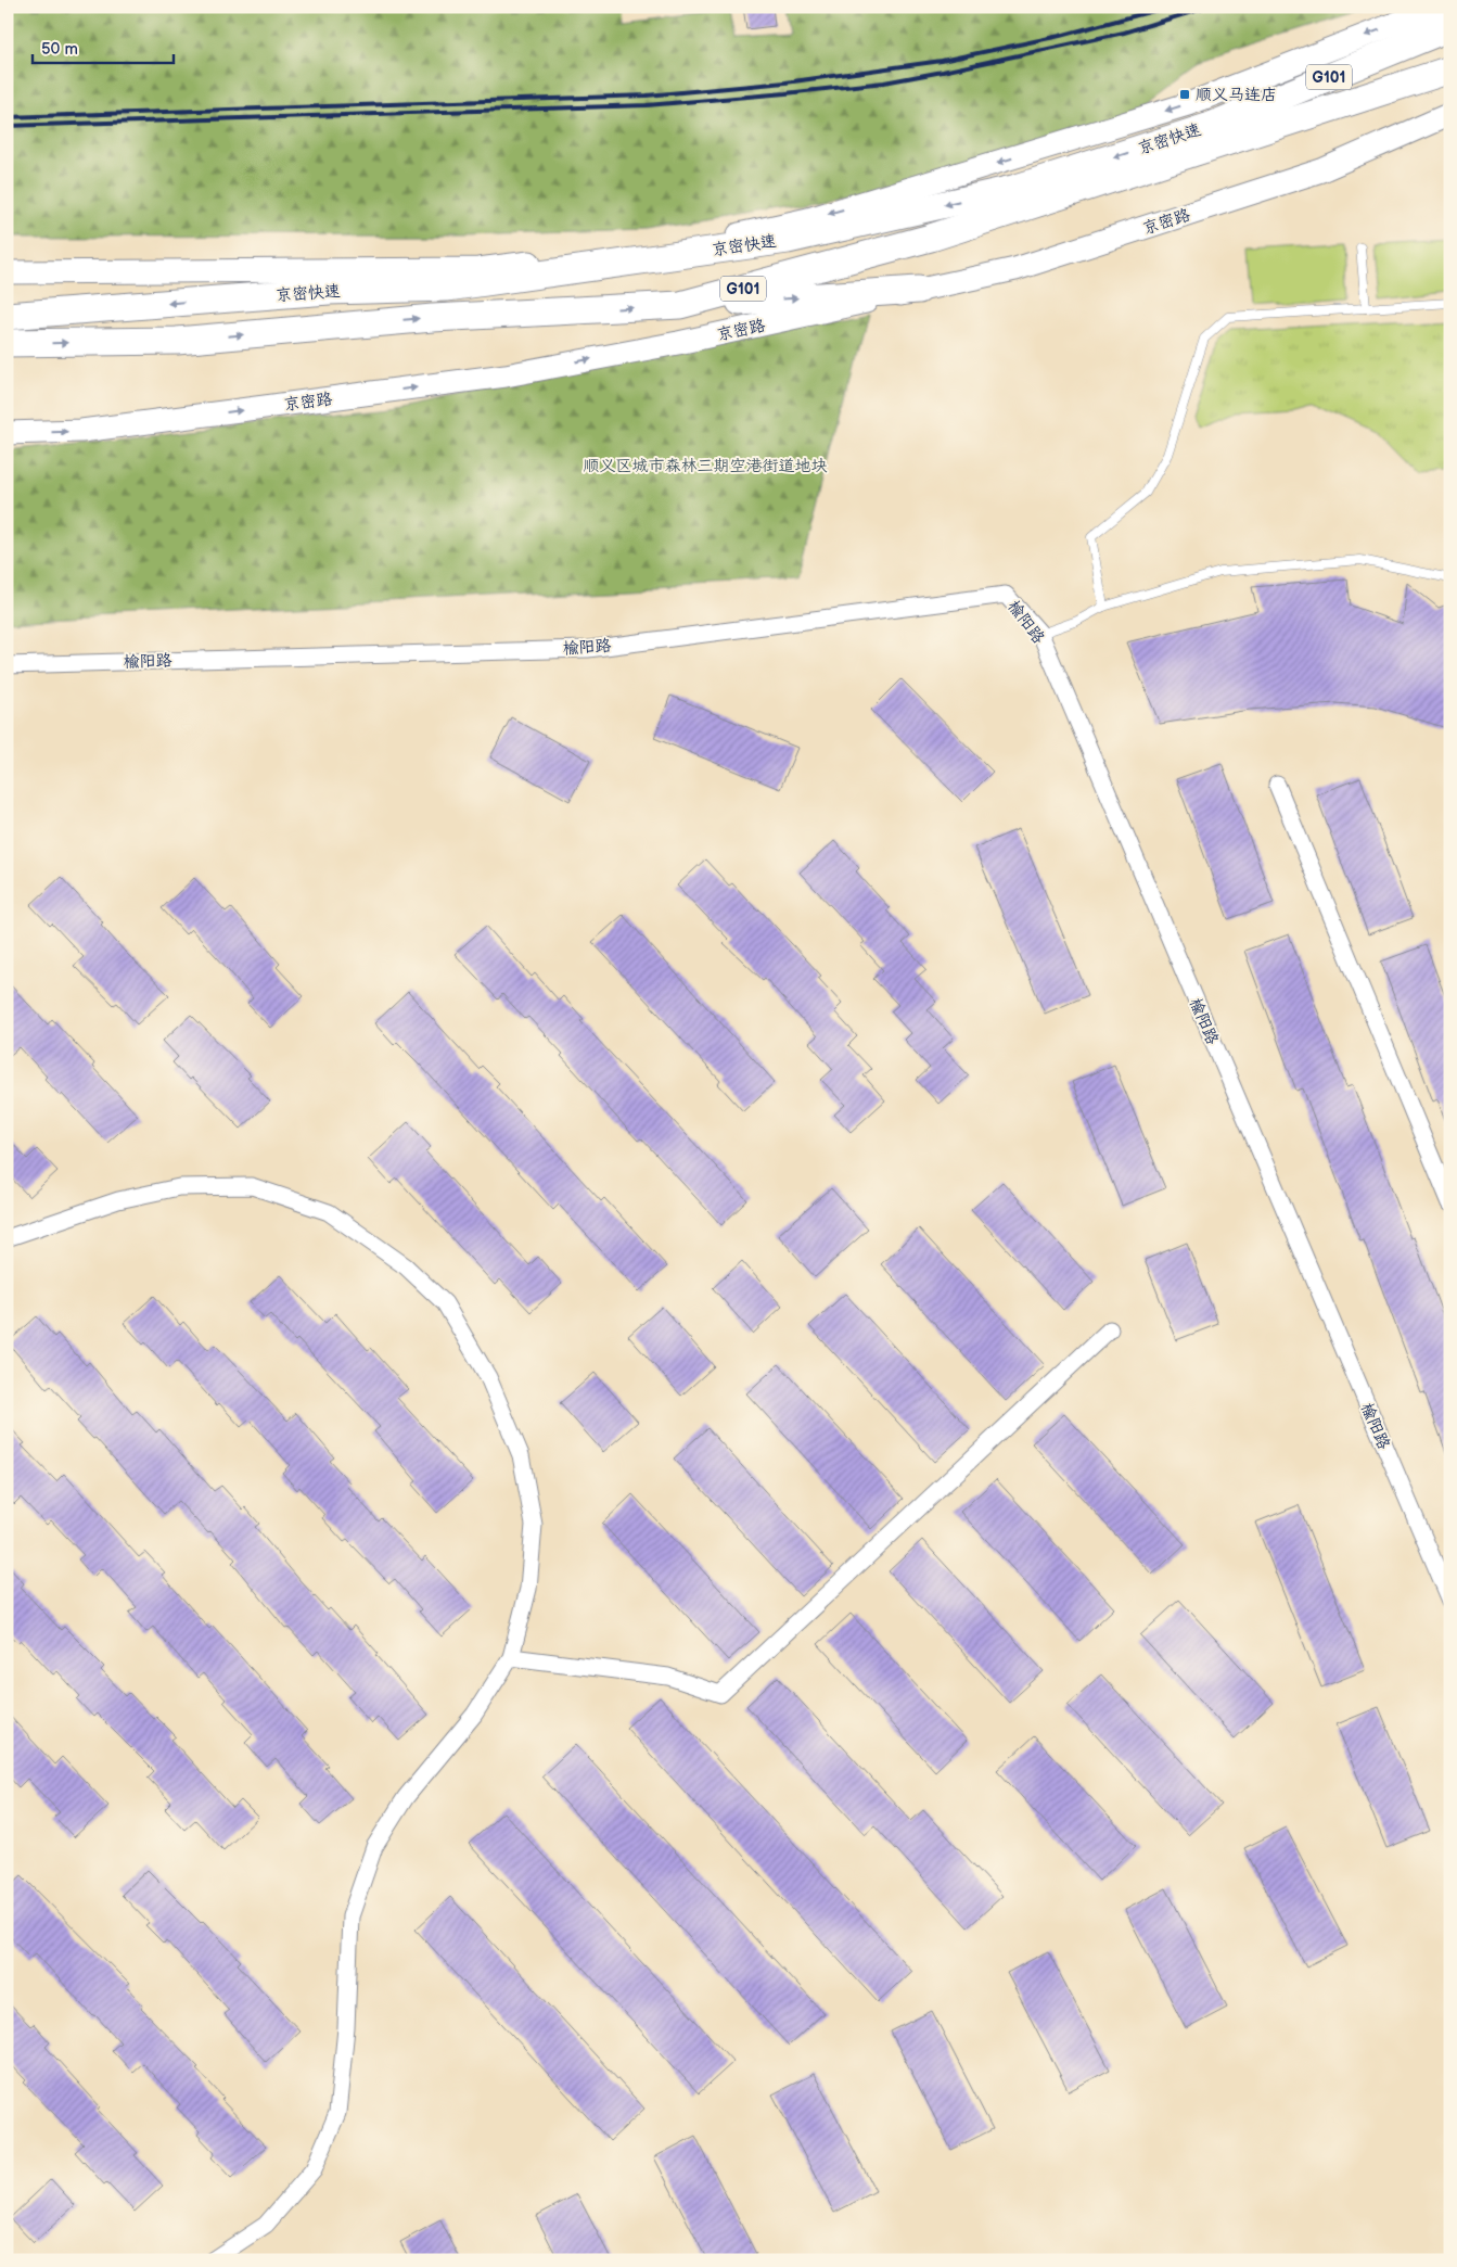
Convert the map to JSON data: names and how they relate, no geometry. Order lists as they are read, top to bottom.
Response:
{
  "streets": {
    "highway": ["G101", "京密快速"],
    "main road": ["京密路"],
    "street": ["榆阳路"]
  },
  "parks": ["顺义区城市森林三期空港街道地块"],
  "places": {
    "transit": ["顺义马连店"]
  },
  "scale_bar": "50 m"
}
